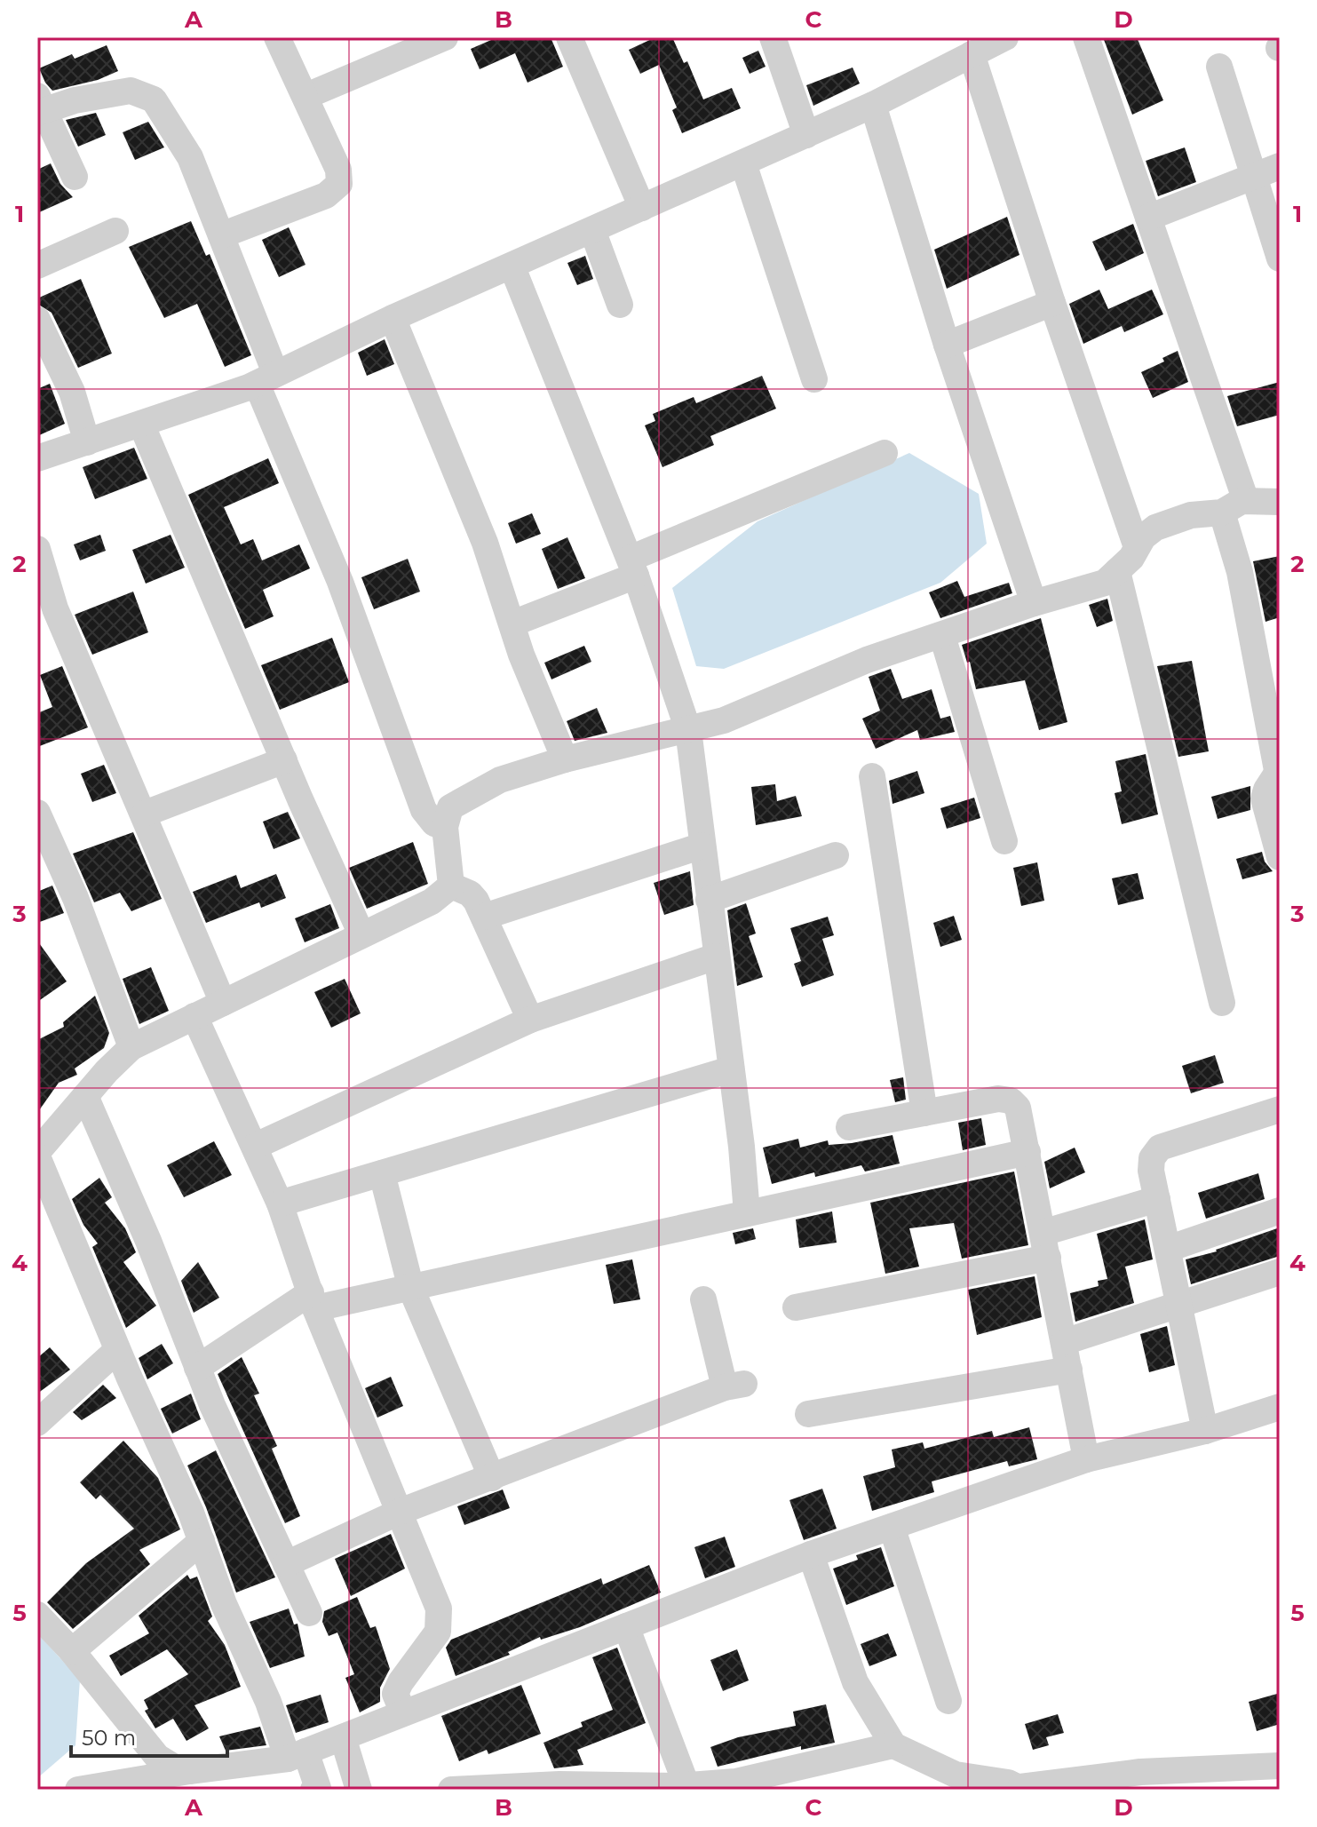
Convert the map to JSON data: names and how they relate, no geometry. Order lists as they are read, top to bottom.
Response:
{
  "scale_bar": "50 m",
  "grid": {
    "columns": [
      "A",
      "B",
      "C",
      "D"
    ],
    "rows": [
      "1",
      "2",
      "3",
      "4",
      "5"
    ]
  }
}
